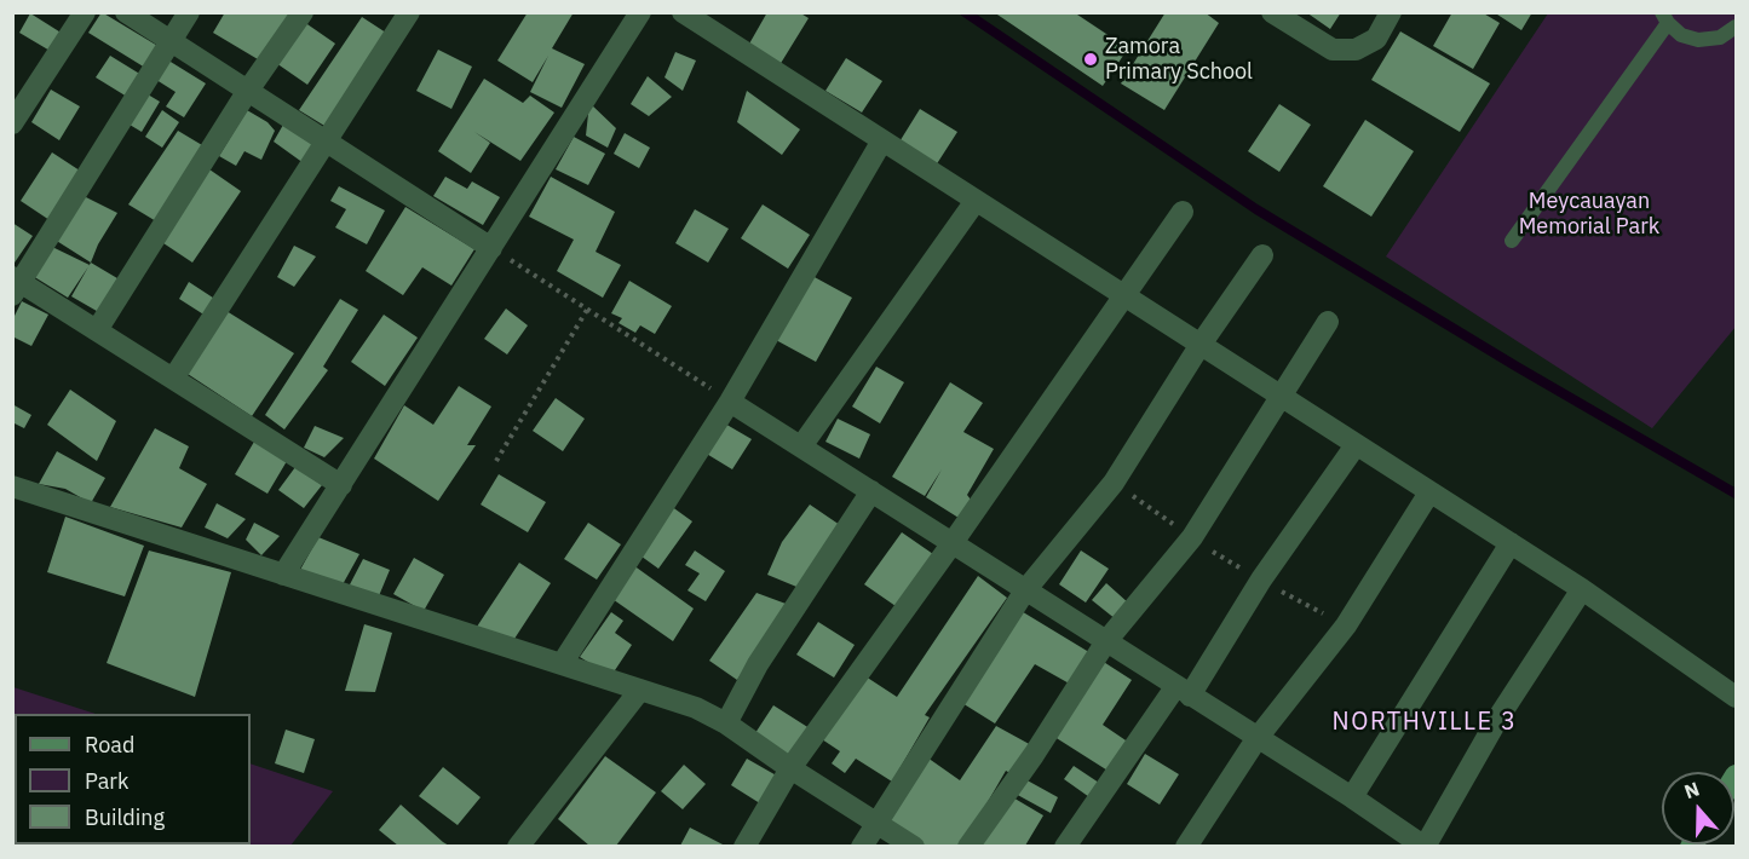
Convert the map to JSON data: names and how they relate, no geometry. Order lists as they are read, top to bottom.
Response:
{
  "districts": ["NORTHVILLE 3"],
  "parks": ["Meycauayan Memorial Park"],
  "places": ["Zamora Primary School"],
  "legend": ["Road", "Park", "Building"],
  "north": "top"
}
